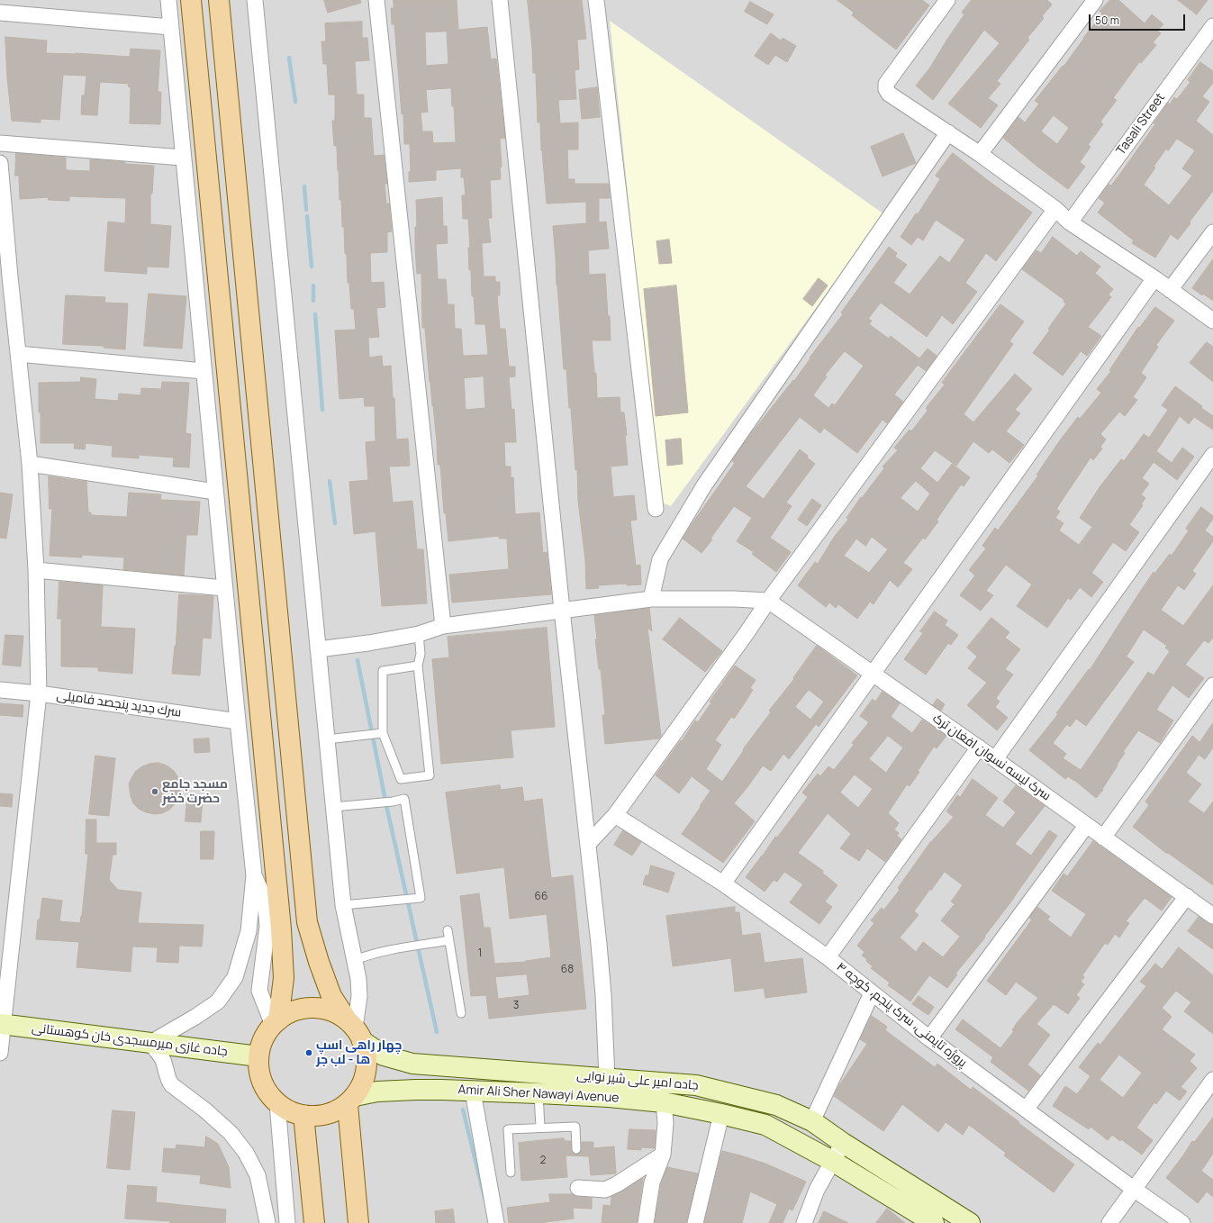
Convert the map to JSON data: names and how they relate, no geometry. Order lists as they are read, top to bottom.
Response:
{
  "streets": {
    "main road": ["جاده غازی میرمسجدی خان کوهستانی", "جاده امیر علی شیر نوایی", "Amir Ali Sher Nawayi Avenue"],
    "street": [
      "Tasali Street",
      "سرك جدید پنجصد فامیلی",
      "سرک لیسه نسوان افغان‌ ترک",
      "پروژه تایمنی، سرک پنجم، کوچه ۴"
    ]
  },
  "crossings": [
    ["جاده غازی میرمسجدی خان کوهستانی", "جاده امیر علی شیر نوایی"],
    ["جاده غازی میرمسجدی خان کوهستانی", "Amir Ali Sher Nawayi Avenue"],
    ["جاده امیر علی شیر نوایی", "Amir Ali Sher Nawayi Avenue"]
  ],
  "places": ["مسجد جامع حضرت خضر", "چهار راهی اسپ ها - لب جر"],
  "house_numbers": [
    "66",
    "1",
    "68",
    "3",
    "2"
  ],
  "scale_bar": "50 m"
}
